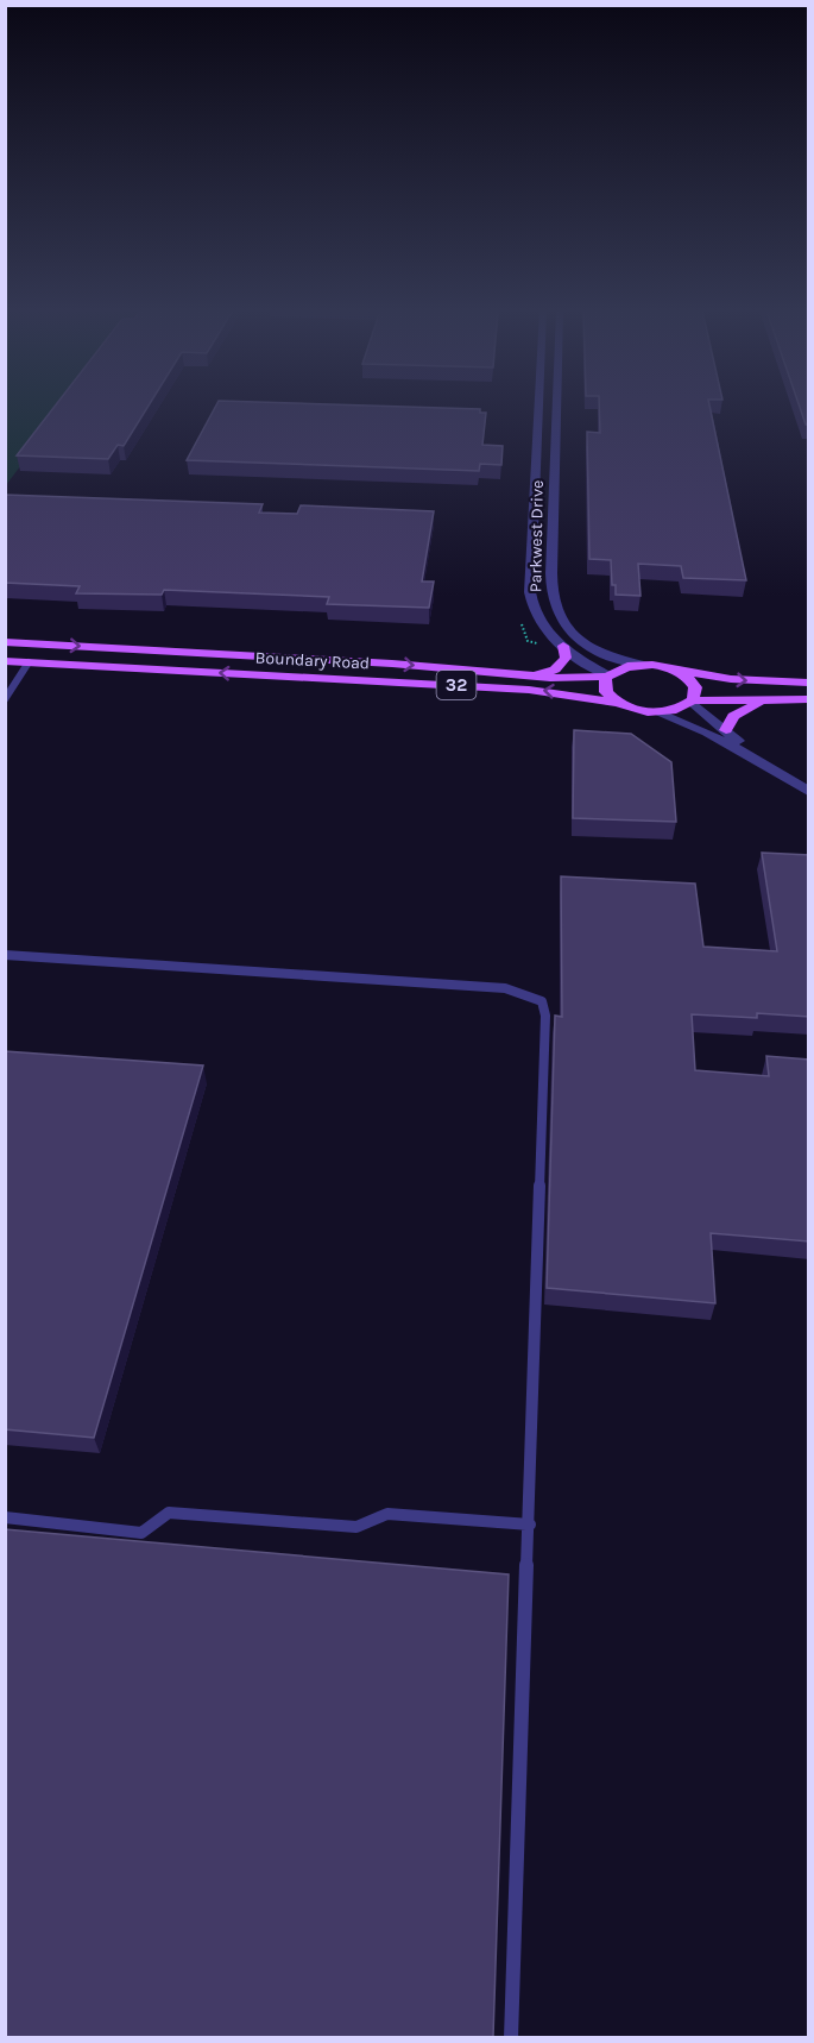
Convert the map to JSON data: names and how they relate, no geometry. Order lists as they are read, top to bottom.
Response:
{
  "streets": {
    "main road": ["Boundary Road", "32"],
    "street": ["Parkwest Drive"]
  },
  "crossings": [
    ["Parkwest Drive", "Boundary Road"],
    ["Parkwest Drive", "32"],
    ["Boundary Road", "32"]
  ]
}
